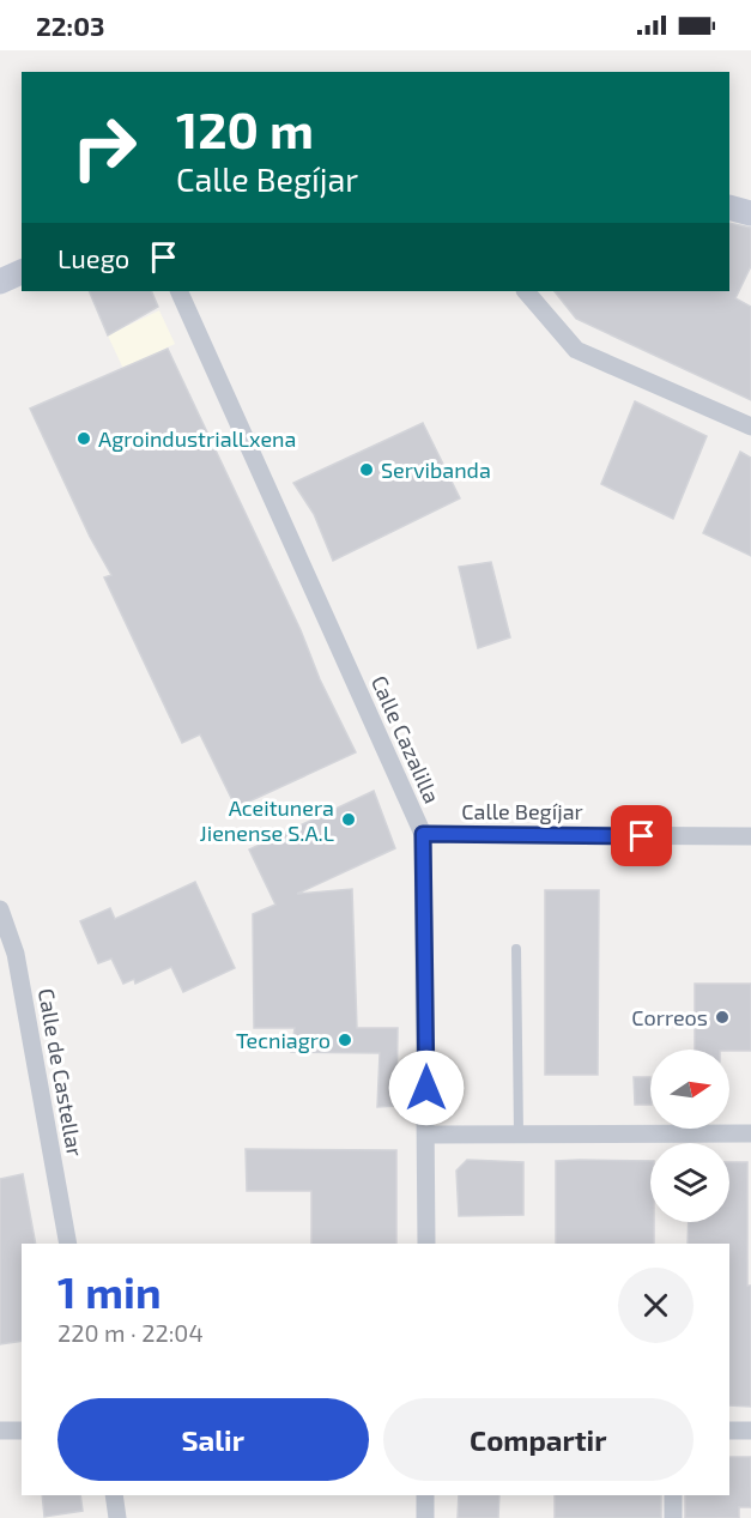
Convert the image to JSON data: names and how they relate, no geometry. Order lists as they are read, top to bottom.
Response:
{
  "streets": {
    "street": ["Calle Cazalilla", "Calle Begíjar", "Calle de Castellar"]
  },
  "crossings": [
    ["Calle Cazalilla", "Calle Begíjar"]
  ],
  "places": [
    "AgroindustrialLxena",
    "Servibanda",
    "Aceitunera Jienense S.A.L",
    "Correos",
    "Tecniagro"
  ],
  "north": "right",
  "page": {
    "status": "22:03",
    "turn": ["120 m", "Calle Begíjar"],
    "then": "Luego",
    "heading": ["1 min", "220 m · 22:04"],
    "buttons": ["Salir", "Compartir"]
  }
}
